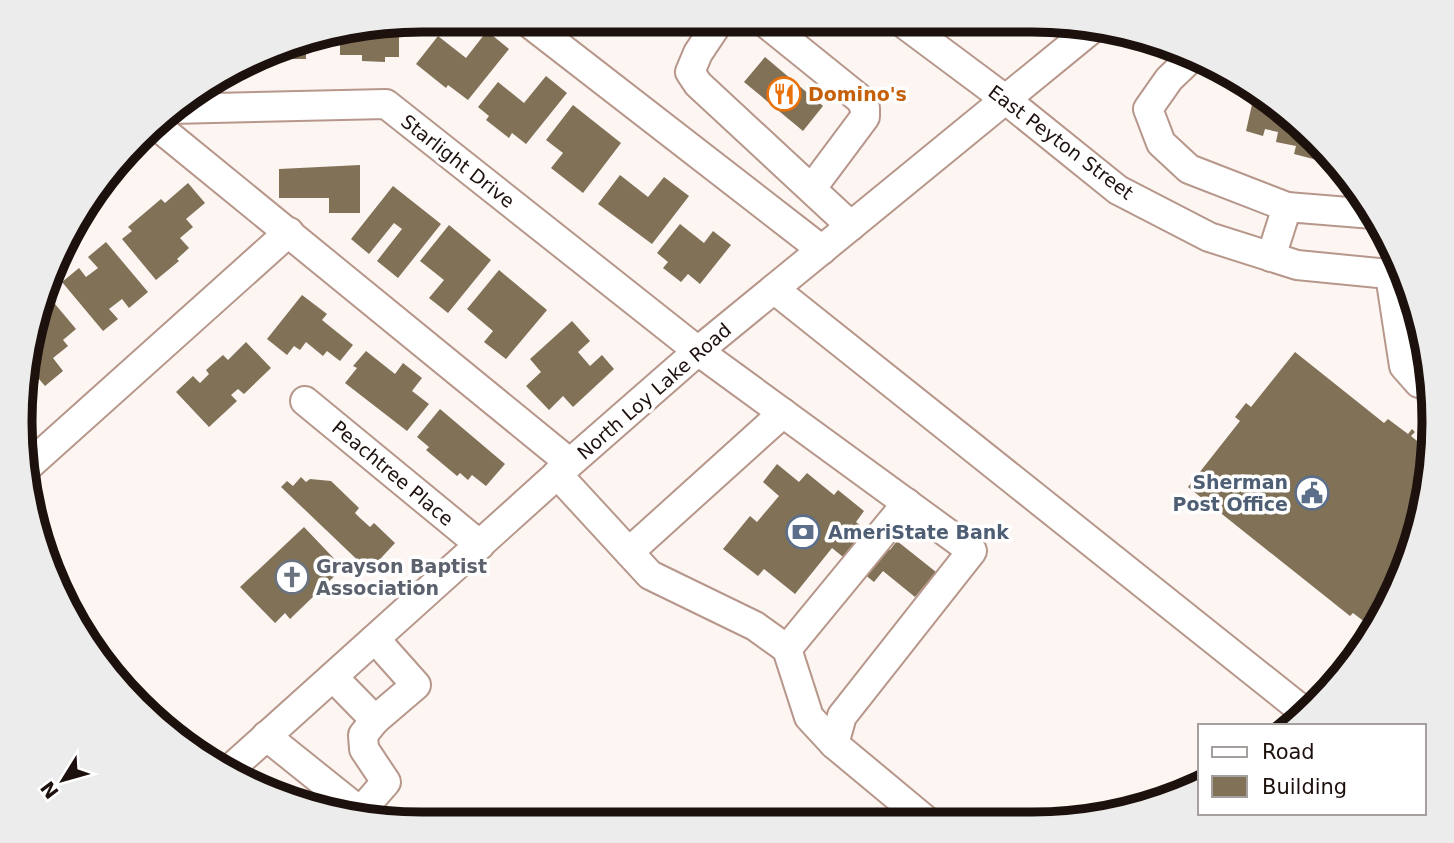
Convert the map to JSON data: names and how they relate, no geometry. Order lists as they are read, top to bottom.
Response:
{
  "streets": {
    "street": [
      "East Peyton Street",
      "Starlight Drive",
      "North Loy Lake Road",
      "Peachtree Place"
    ]
  },
  "crossings": [
    ["East Peyton Street", "North Loy Lake Road"],
    ["Starlight Drive", "North Loy Lake Road"],
    ["North Loy Lake Road", "Peachtree Place"]
  ],
  "places": {
    "restaurant": ["Domino's"],
    "public building": ["Sherman Post Office"],
    "bank": ["AmeriState Bank"],
    "church": ["Grayson Baptist Association"]
  },
  "legend": ["Road", "Building"],
  "north": "bottom left"
}
